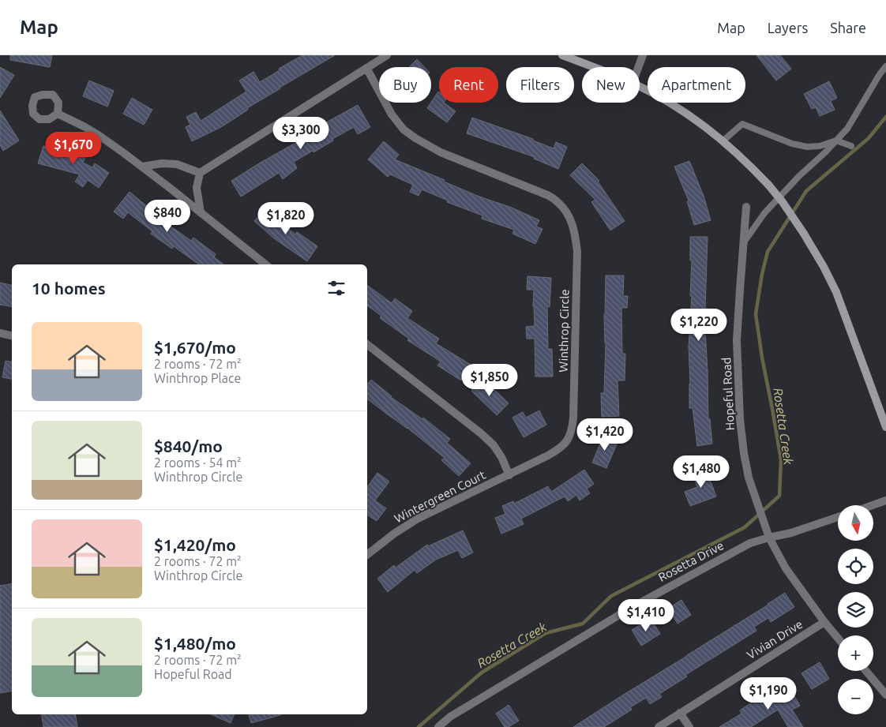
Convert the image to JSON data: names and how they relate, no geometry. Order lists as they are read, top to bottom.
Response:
{
  "streets": {
    "street": [
      "Winthrop Circle",
      "Hopeful Road",
      "Wintergreen Court",
      "Rosetta Drive",
      "Vivian Drive"
    ]
  },
  "crossings": [
    ["Winthrop Circle", "Wintergreen Court"],
    ["Hopeful Road", "Rosetta Drive"],
    ["Hopeful Road", "Vivian Drive"]
  ],
  "water": ["Rosetta Creek"],
  "north": "bottom",
  "page": {
    "header": "Map",
    "nav": ["Map", "Layers", "Share"],
    "chip": [
      "Buy",
      "Rent",
      "Filters",
      "New",
      "Apartment"
    ],
    "price": [
      "$3,300",
      "$1,670",
      "$840",
      "$1,820",
      "$1,220",
      "$1,850",
      "$1,420",
      "$1,480",
      "$1,410",
      "$1,190"
    ],
    "heading": "10 homes",
    "list": [
      {
        "name": "$1,670/mo",
        "note": "2 rooms · 72 m² · Winthrop Place"
      },
      {
        "name": "$840/mo",
        "note": "2 rooms · 54 m² · Winthrop Circle"
      },
      {
        "name": "$1,420/mo",
        "note": "2 rooms · 72 m² · Winthrop Circle"
      },
      {
        "name": "$1,480/mo",
        "note": "2 rooms · 72 m² · Hopeful Road"
      }
    ],
    "map_buttons": ["+", "−"]
  }
}
